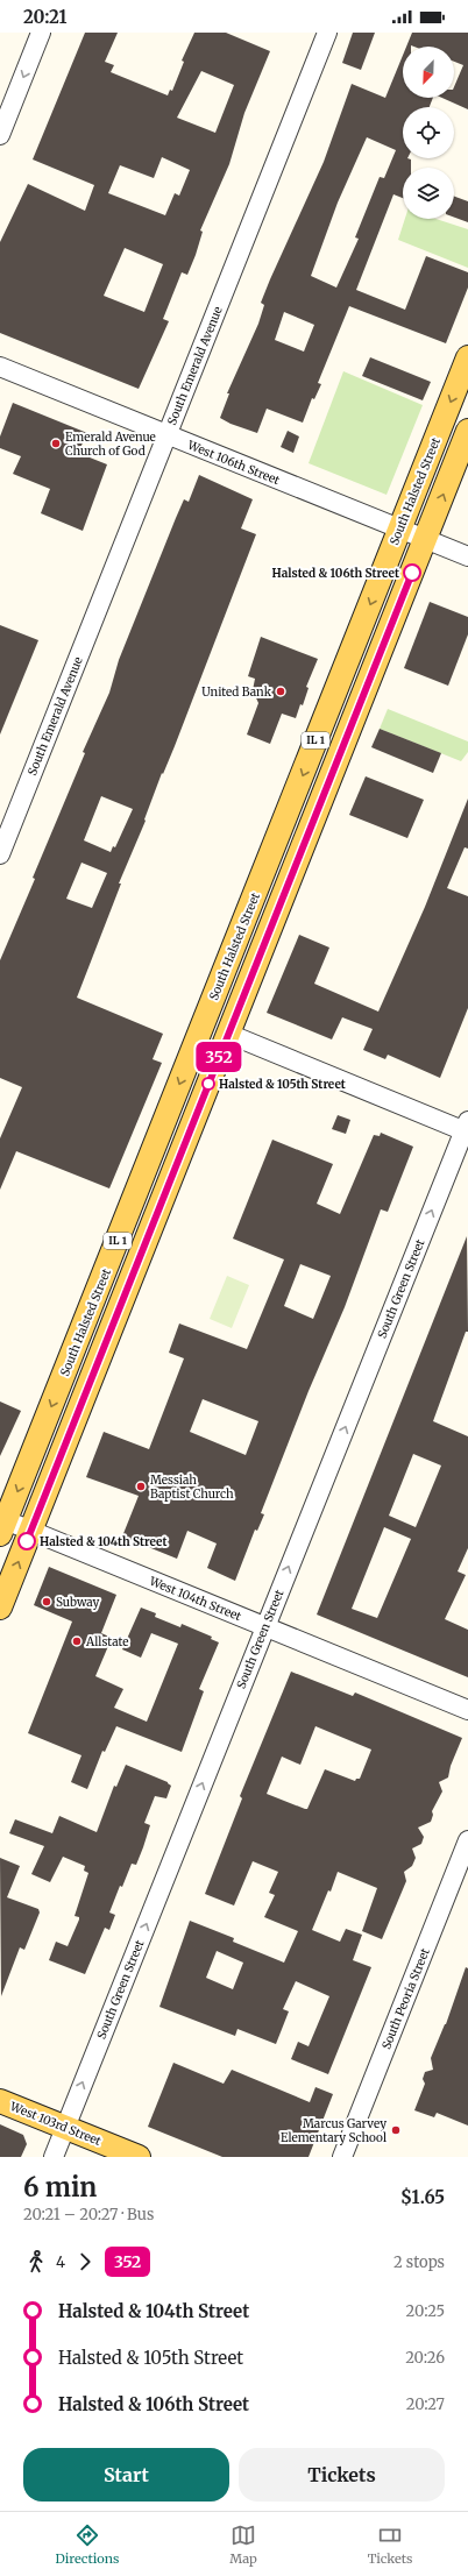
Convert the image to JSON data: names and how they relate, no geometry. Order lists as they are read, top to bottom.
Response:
{
  "streets": {
    "main road": ["South Halsted Street", "IL 1", "West 103rd Street"],
    "street": [
      "South Emerald Avenue",
      "West 106th Street",
      "South Green Street",
      "West 104th Street",
      "South Peoria Street"
    ]
  },
  "crossings": [
    ["South Emerald Avenue", "West 106th Street"],
    ["West 106th Street", "South Halsted Street"],
    ["West 106th Street", "IL 1"],
    ["South Halsted Street", "West 104th Street"],
    ["IL 1", "West 104th Street"],
    ["South Green Street", "West 104th Street"],
    ["South Green Street", "West 103rd Street"]
  ],
  "one_way": ["South Green Street"],
  "places": [
    "Emerald Avenue Church of God",
    "Halsted & 106th Street",
    "United Bank",
    "Halsted & 105th Street",
    "Messiah Baptist Church",
    "Halsted & 104th Street",
    "Subway",
    "Allstate",
    "Marcus Garvey Elementary School"
  ],
  "lines": ["bus line 352"],
  "north": "bottom left",
  "page": {
    "status": "20:21",
    "on_map": "352",
    "heading": ["6 min", "20:21 – 20:27 · Bus", "$1.65"],
    "legs": ["4", "352", "2 stops"],
    "list": [
      {
        "name": "Halsted & 104th Street",
        "value": "20:25"
      },
      {
        "name": "Halsted & 105th Street",
        "value": "20:26"
      },
      {
        "name": "Halsted & 106th Street",
        "value": "20:27"
      }
    ],
    "buttons": ["Start", "Tickets"],
    "tabs": ["Directions", "Map", "Tickets"]
  }
}
